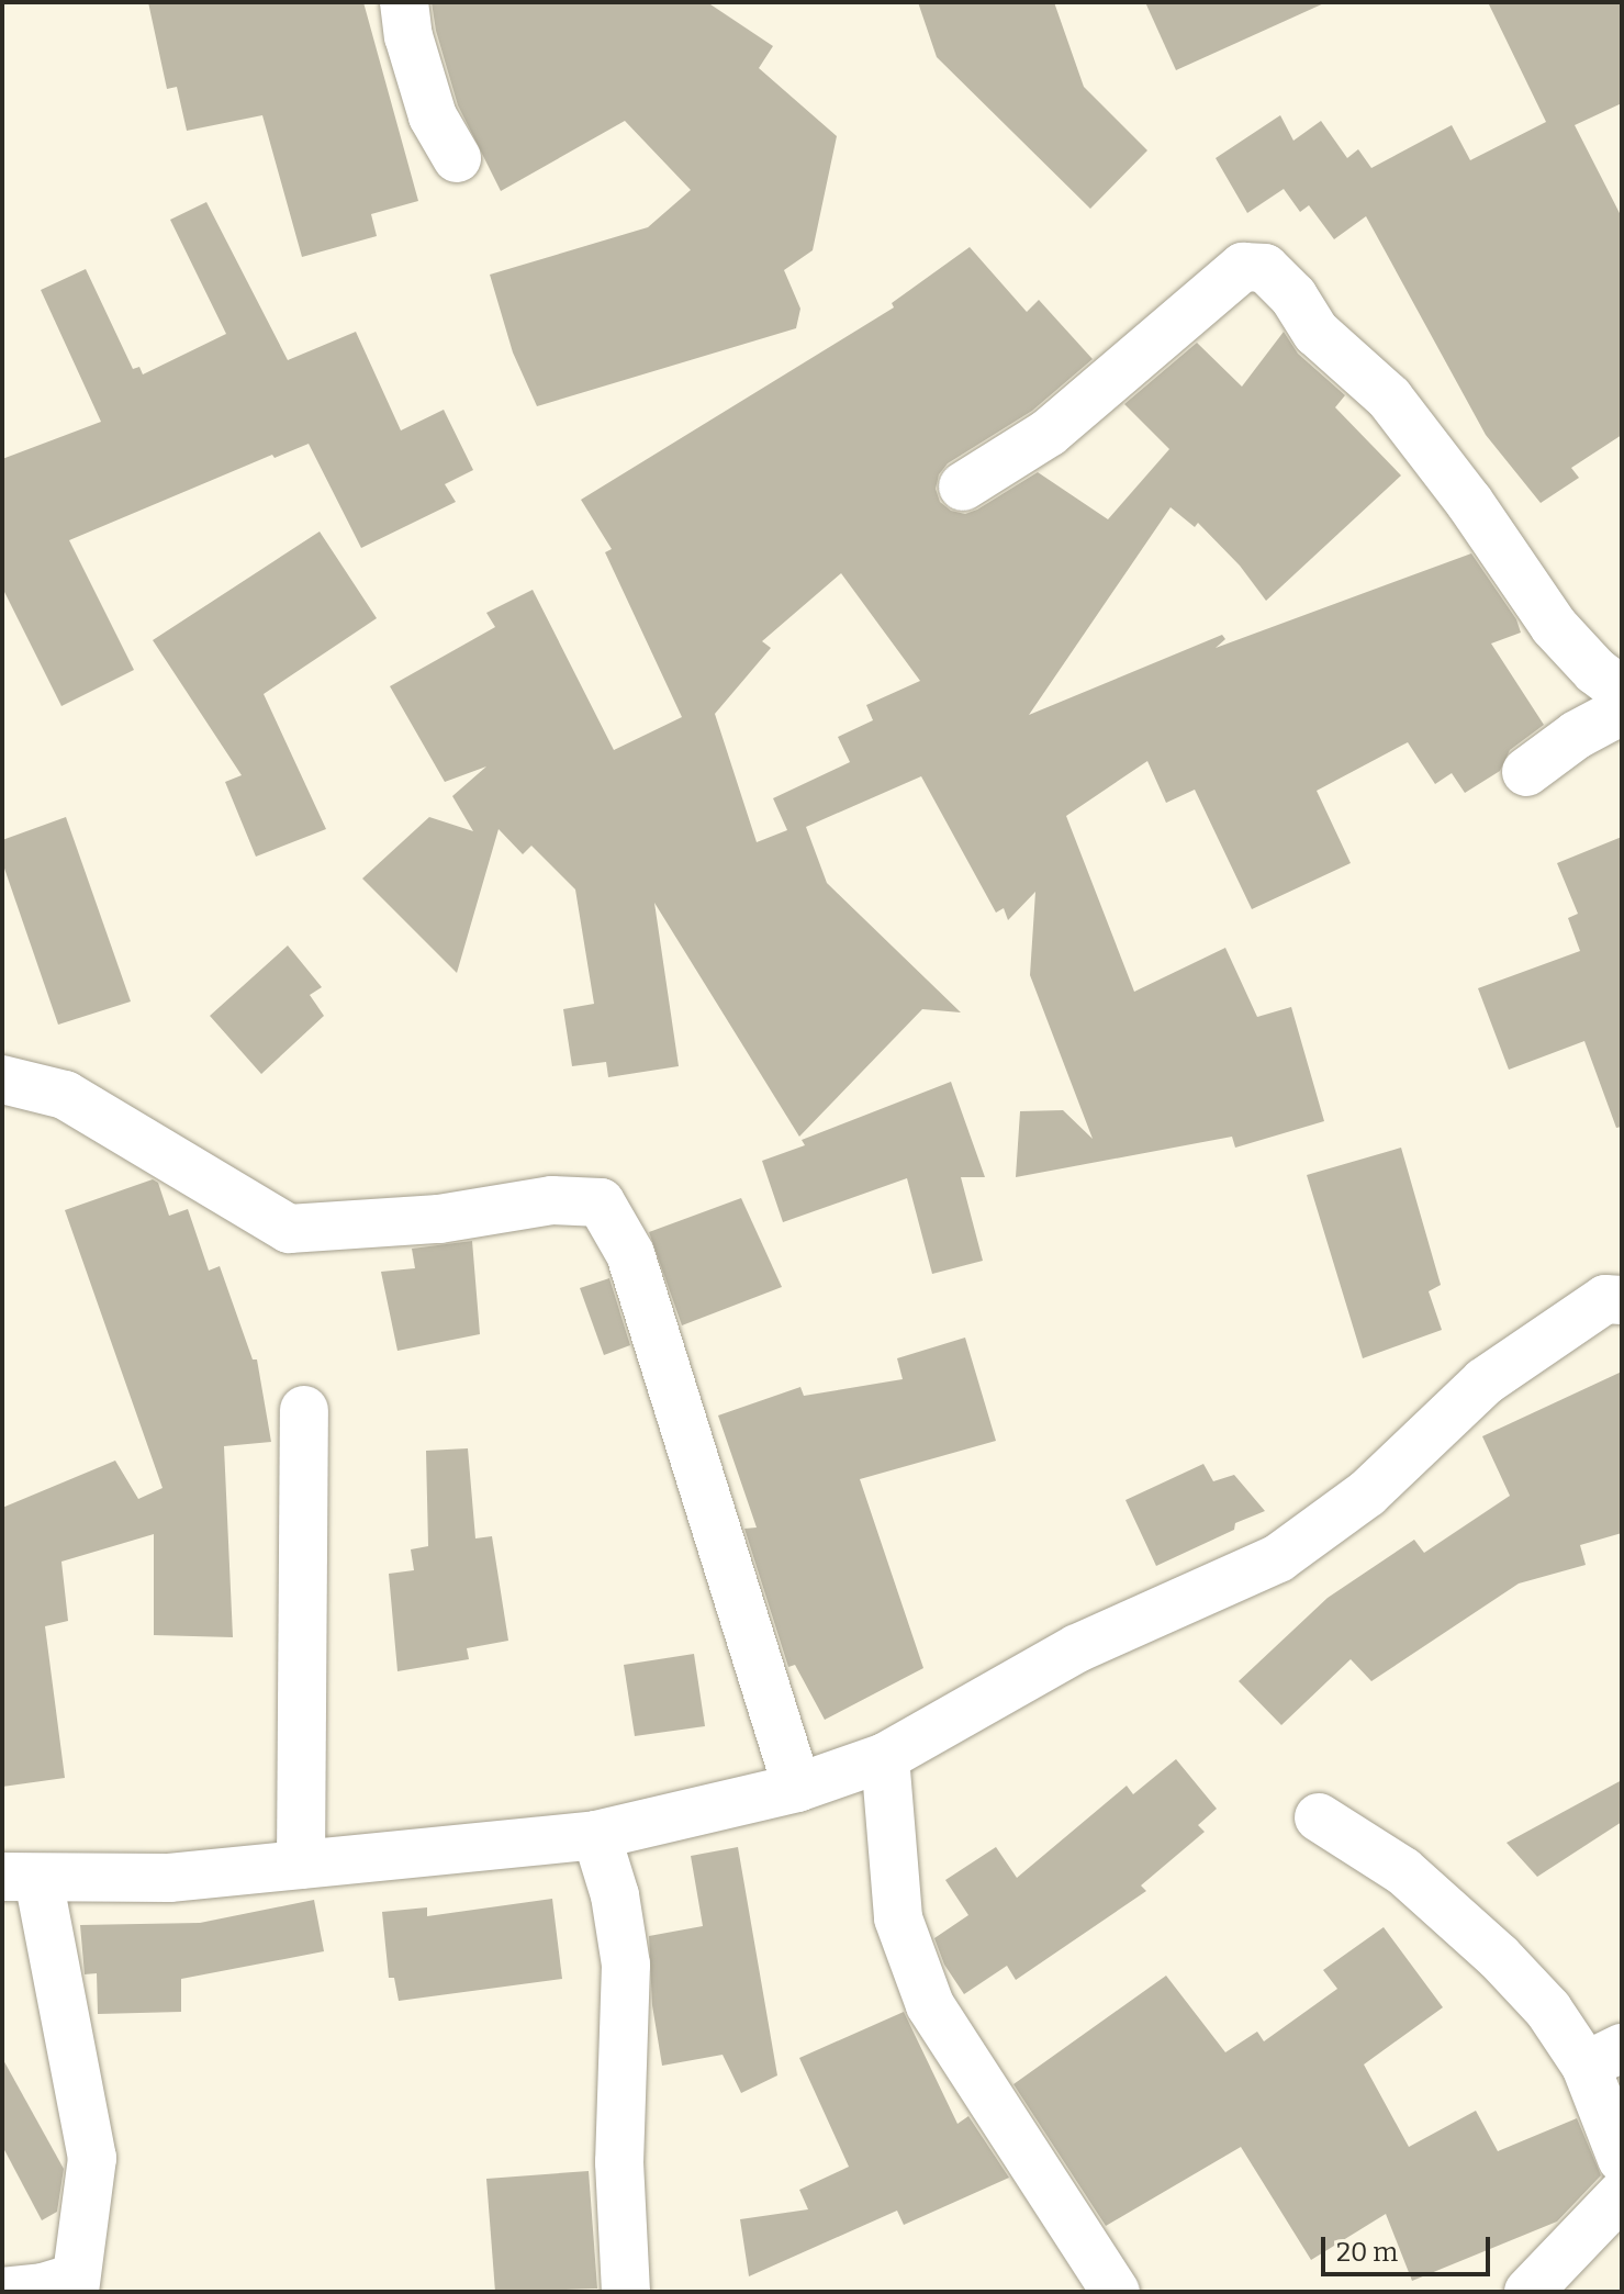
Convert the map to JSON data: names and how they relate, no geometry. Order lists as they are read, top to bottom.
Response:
{
  "scale_bar": "20 m"
}
